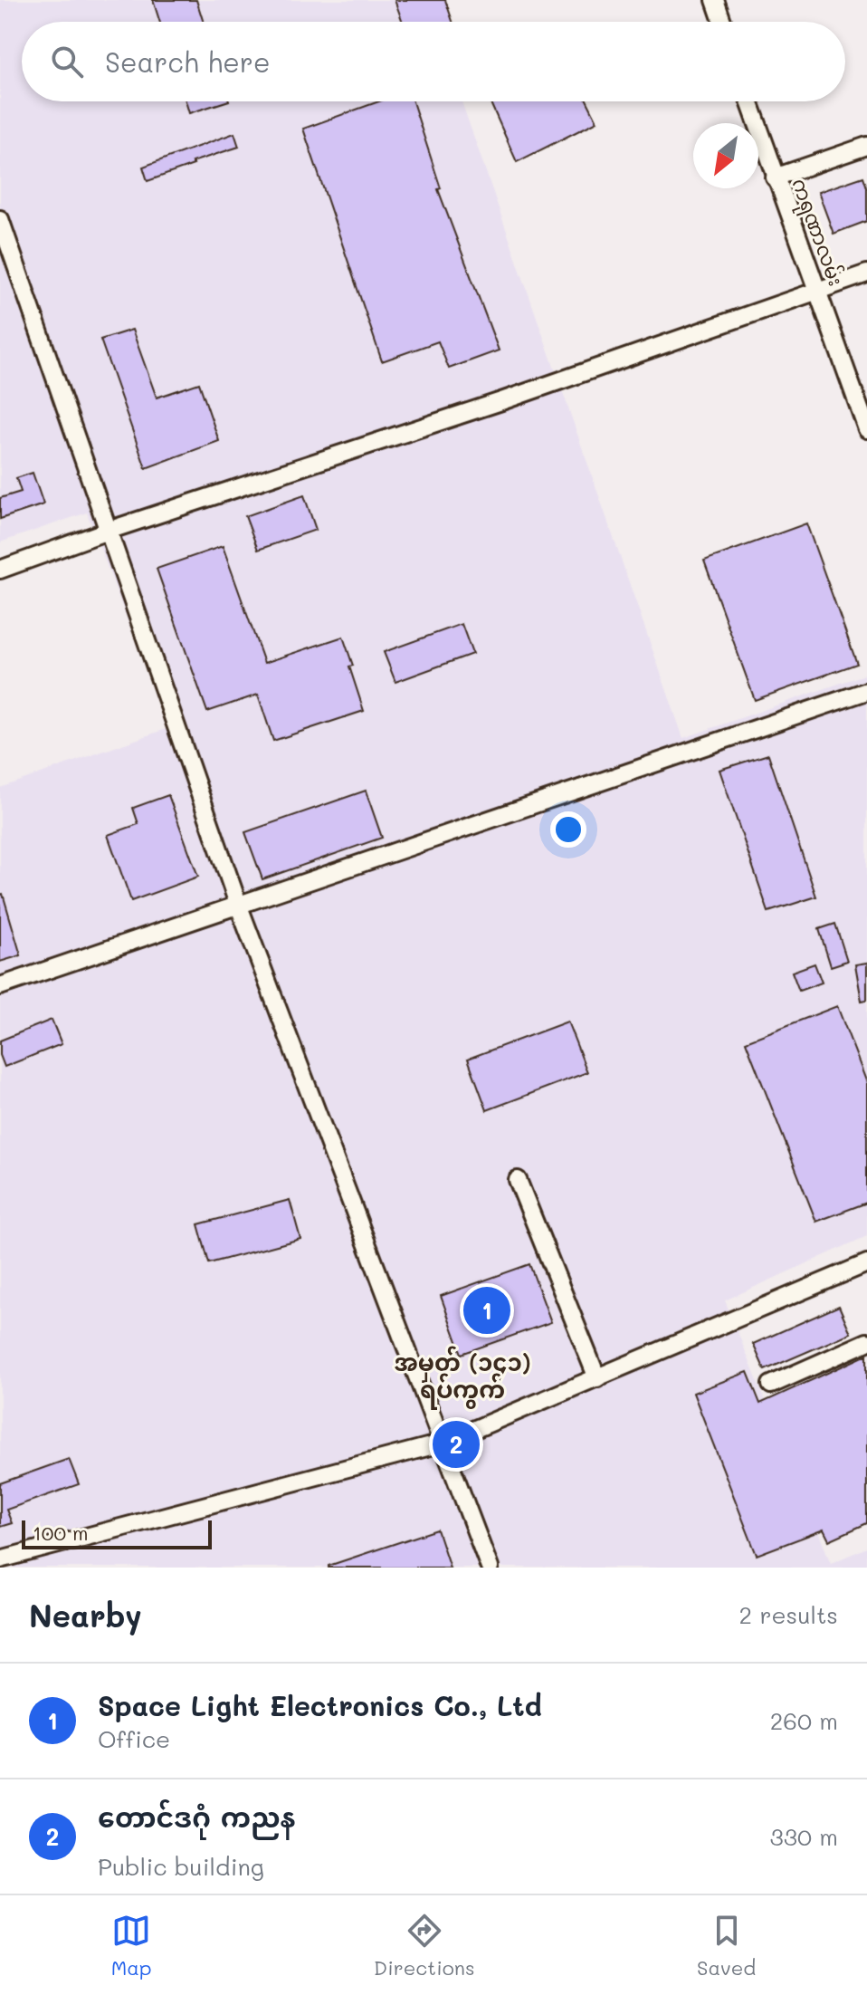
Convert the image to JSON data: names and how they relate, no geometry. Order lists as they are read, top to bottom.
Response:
{
  "streets": {
    "street": ["ကရုဏာလမ်း"]
  },
  "districts": ["အမှတ် (၁၄၁) ရပ်ကွက်"],
  "scale_bar": "100 m",
  "north": "bottom left",
  "page": {
    "search": "Search here",
    "pins": ["1", "2"],
    "scale": "100 m",
    "heading": ["Nearby", "2 results"],
    "list": [
      {
        "mark": "1",
        "name": "Space Light Electronics Co., Ltd",
        "note": "Office",
        "value": "260 m"
      },
      {
        "mark": "2",
        "name": "တောင်ဒဂုံ ကညန",
        "note": "Public building",
        "value": "330 m"
      }
    ],
    "nav": ["Map", "Directions", "Saved"]
  }
}
